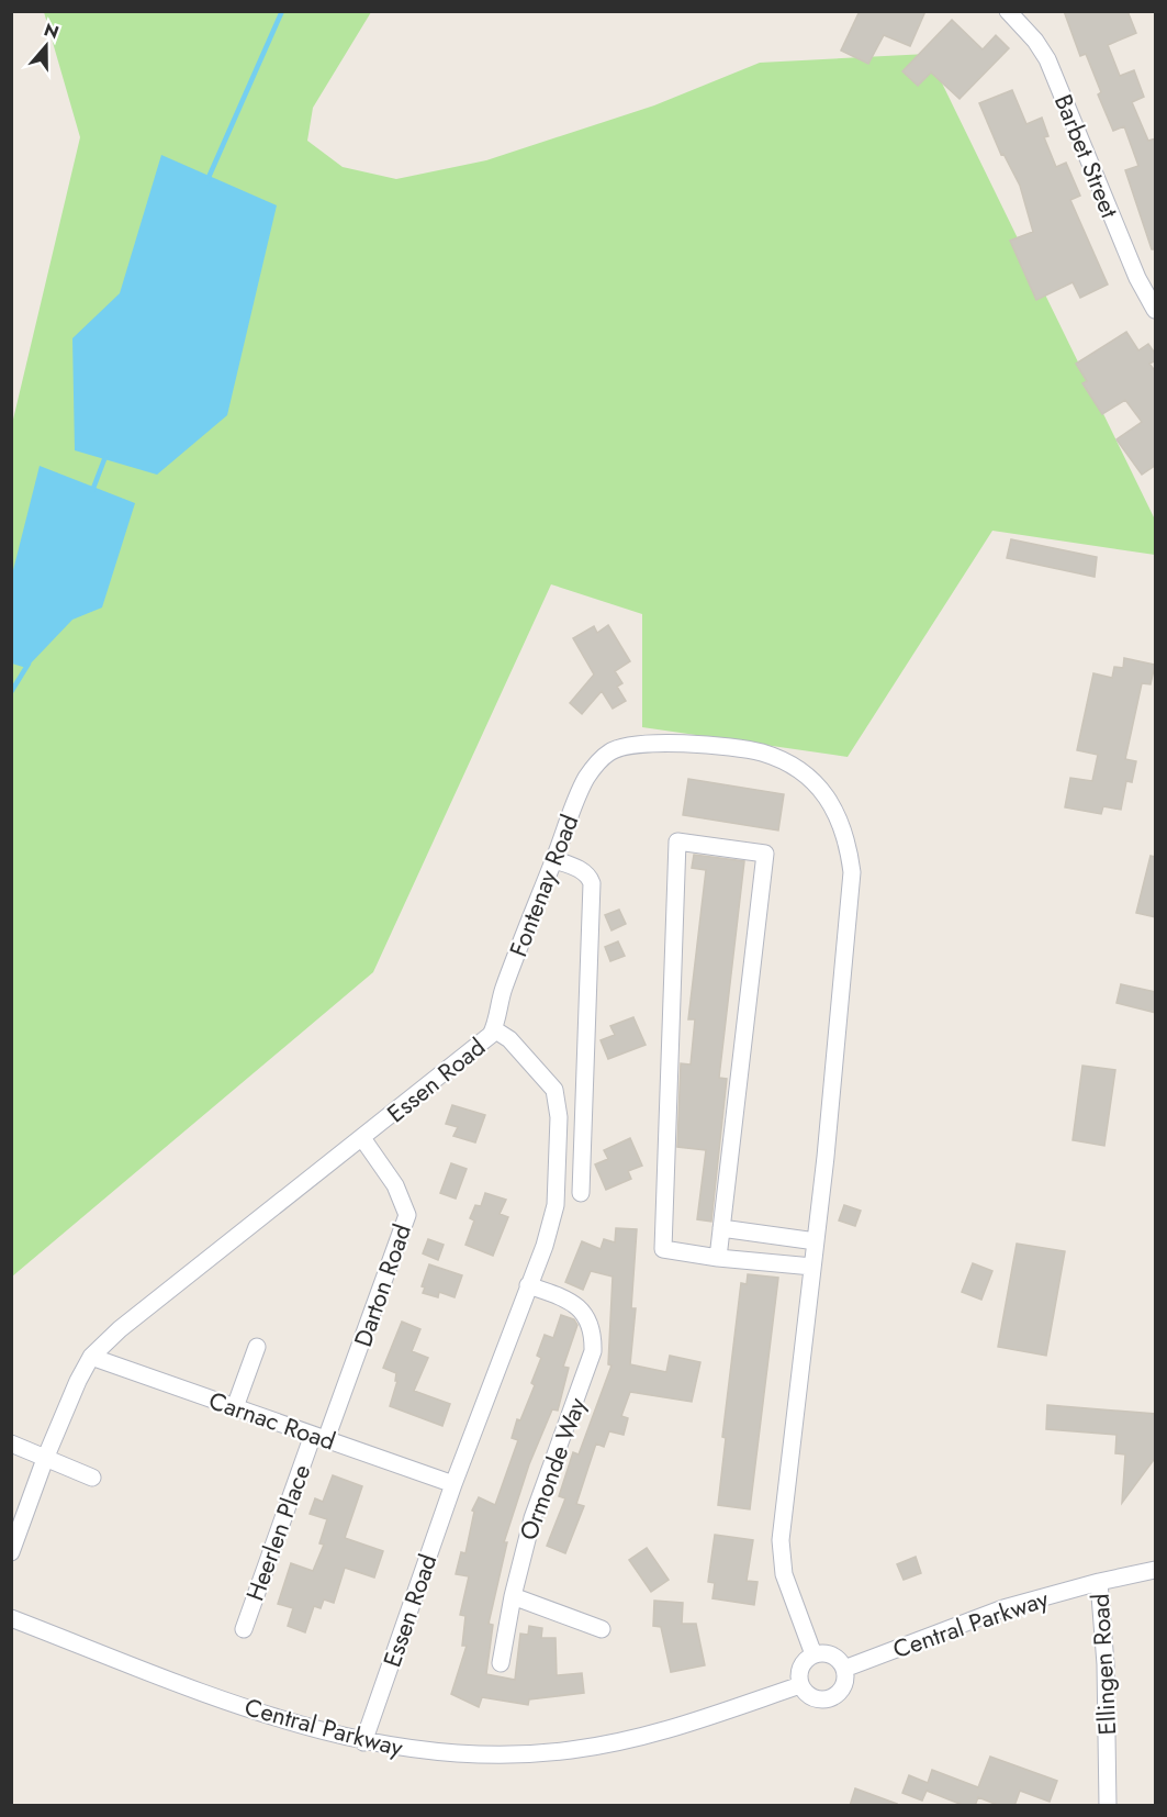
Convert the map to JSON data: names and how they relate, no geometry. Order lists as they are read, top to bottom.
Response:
{
  "streets": {
    "street": [
      "Barbet Street",
      "Fontenay Road",
      "Essen Road",
      "Darton Road",
      "Carnac Road",
      "Ormonde Way",
      "Heerlen Place",
      "Central Parkway",
      "Ellingen Road"
    ]
  },
  "crossings": [
    ["Fontenay Road", "Essen Road"],
    ["Essen Road", "Darton Road"],
    ["Essen Road", "Carnac Road"],
    ["Essen Road", "Ormonde Way"],
    ["Essen Road", "Central Parkway"],
    ["Darton Road", "Carnac Road"],
    ["Darton Road", "Heerlen Place"],
    ["Carnac Road", "Heerlen Place"],
    ["Central Parkway", "Ellingen Road"]
  ],
  "north": "top"
}
